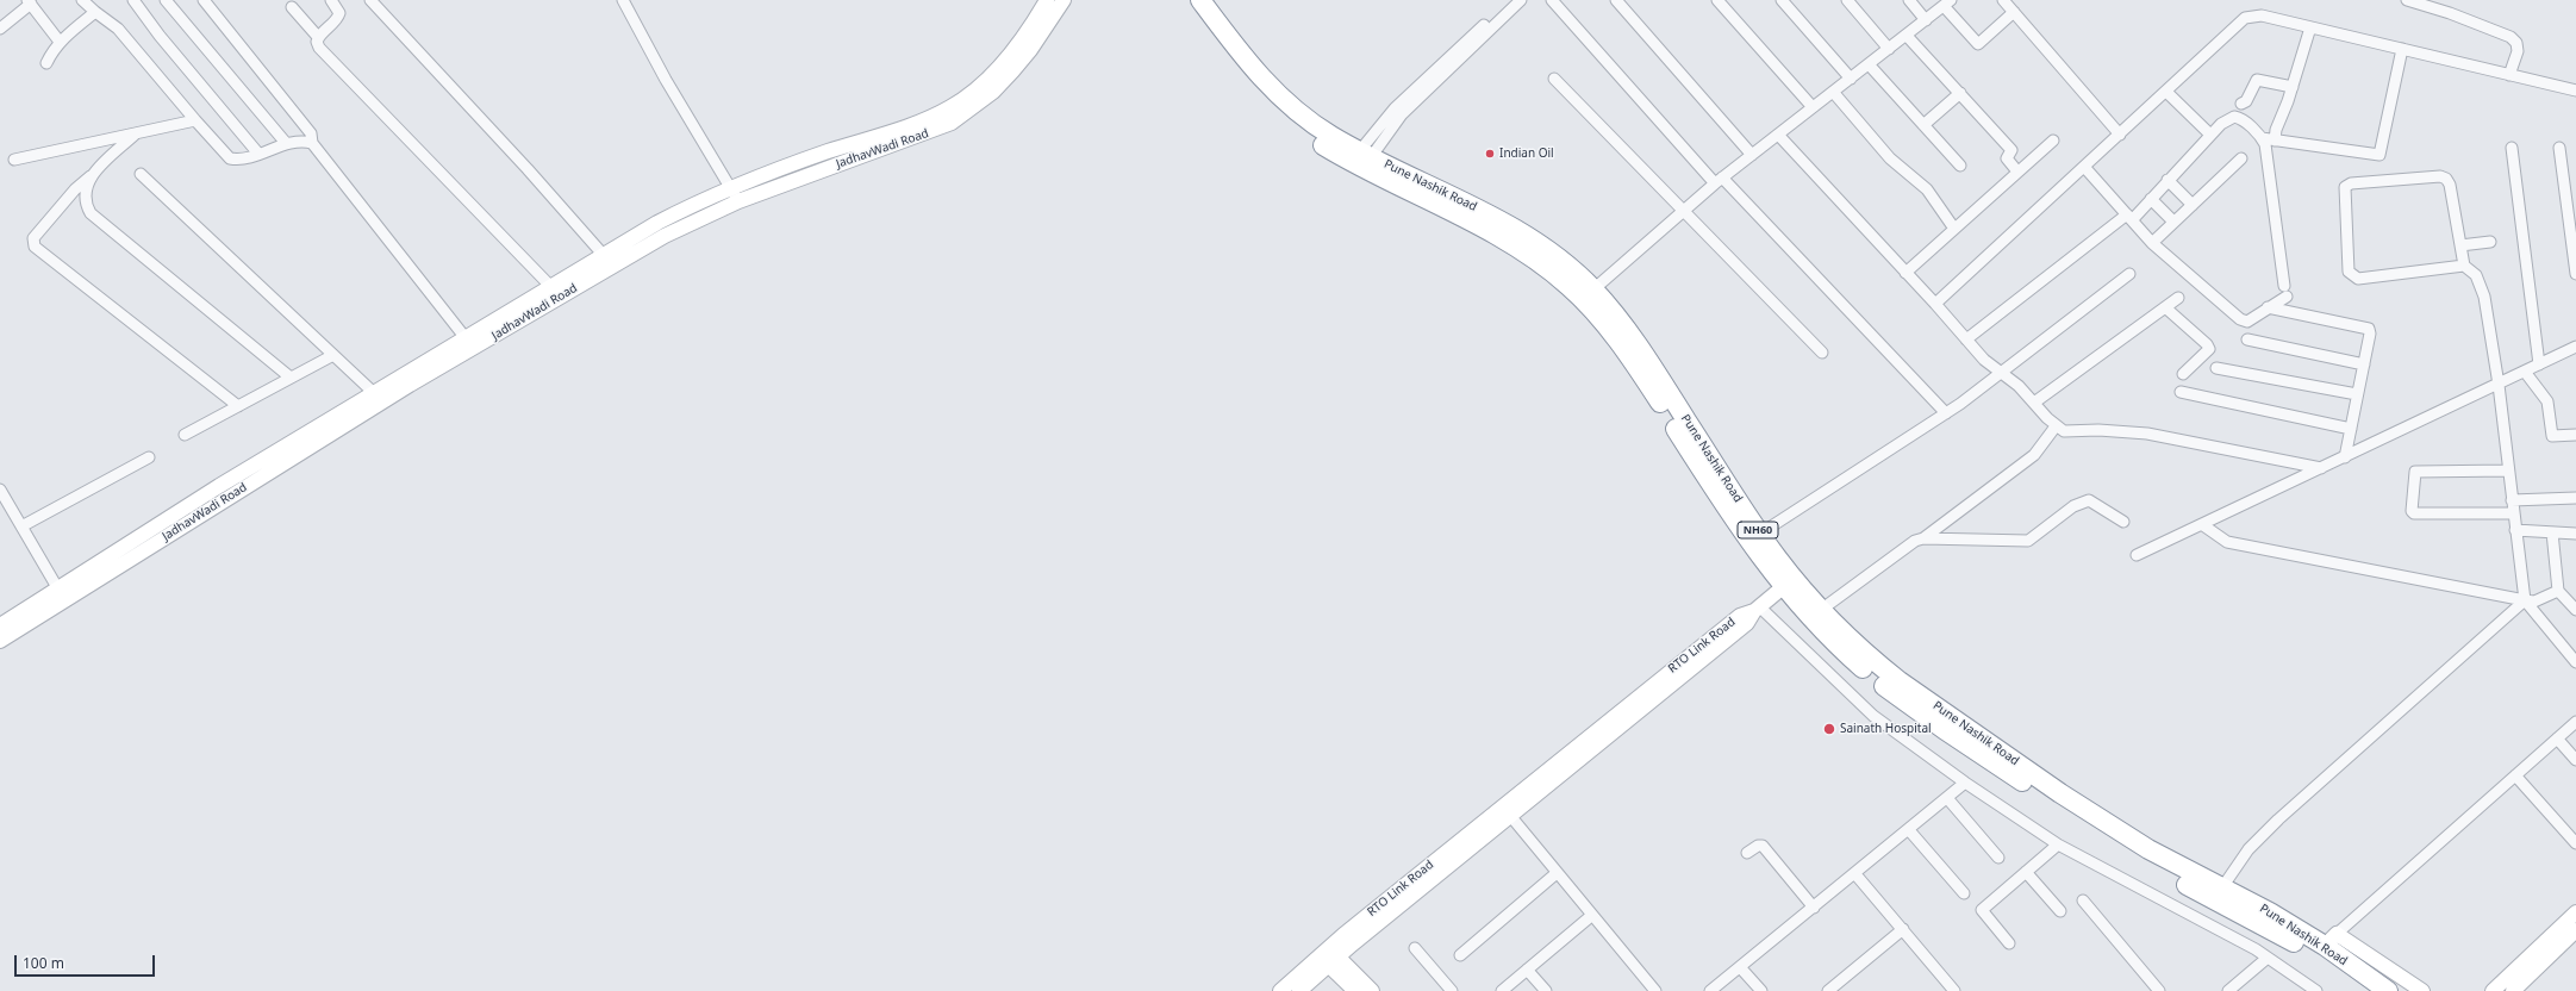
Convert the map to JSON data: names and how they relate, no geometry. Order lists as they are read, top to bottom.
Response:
{
  "streets": {
    "highway": ["Pune Nashik Road", "NH60"],
    "street": ["JadhavWadi Road", "RTO Link Road"]
  },
  "crossings": [
    ["Pune Nashik Road", "RTO Link Road"]
  ],
  "places": ["Indian Oil", "Sainath Hospital"],
  "scale_bar": "100 m"
}
